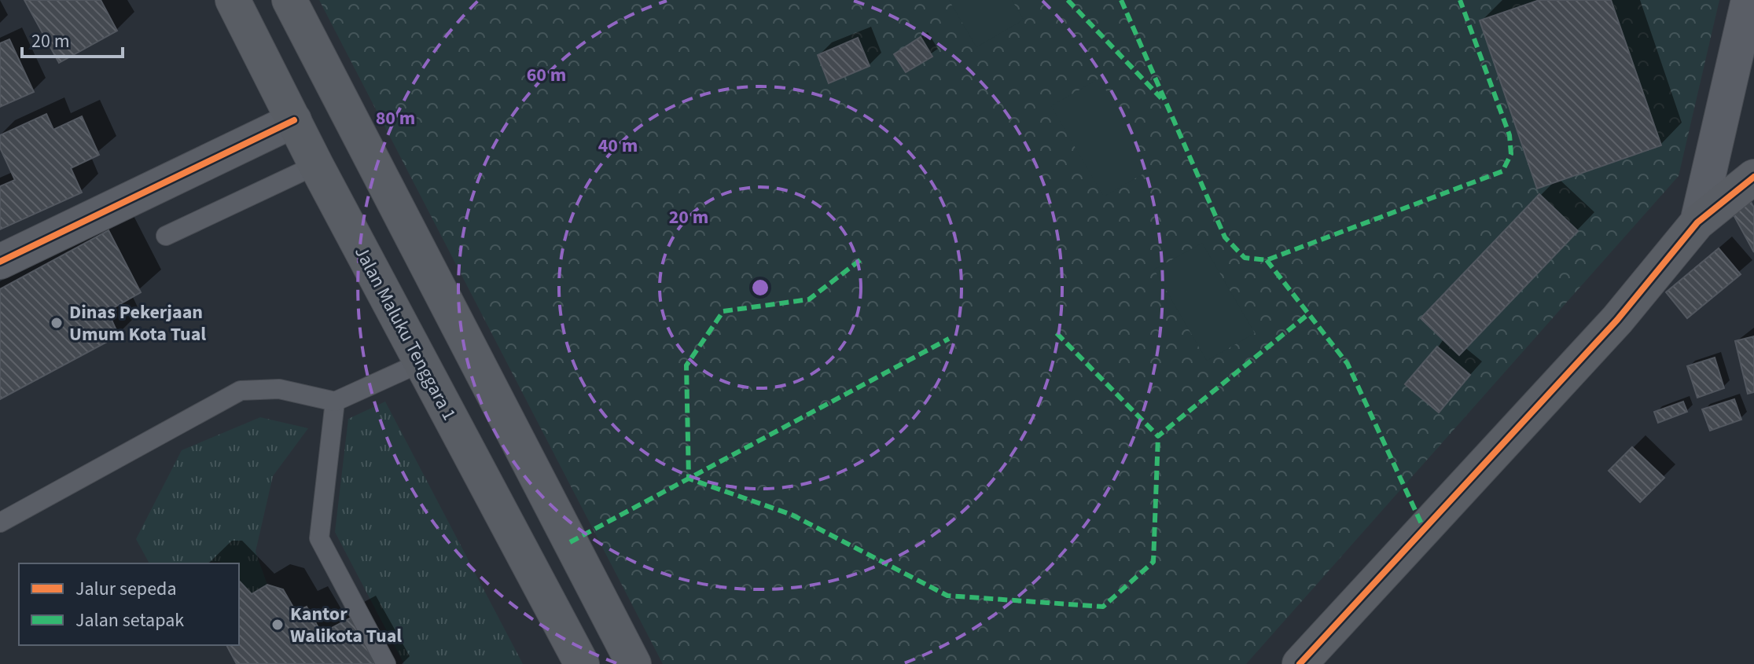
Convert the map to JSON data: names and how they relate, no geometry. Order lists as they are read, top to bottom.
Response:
{
  "streets": {
    "main road": ["Jalan Maluku Tenggara 1"]
  },
  "places": ["Dinas Pekerjaan Umum Kota Tual", "Kantor Walikota Tual"],
  "legend": ["Jalur sepeda", "Jalan setapak"],
  "scale_bar": "20 m",
  "rings": [
    "60 m",
    "80 m",
    "40 m",
    "20 m"
  ]
}
